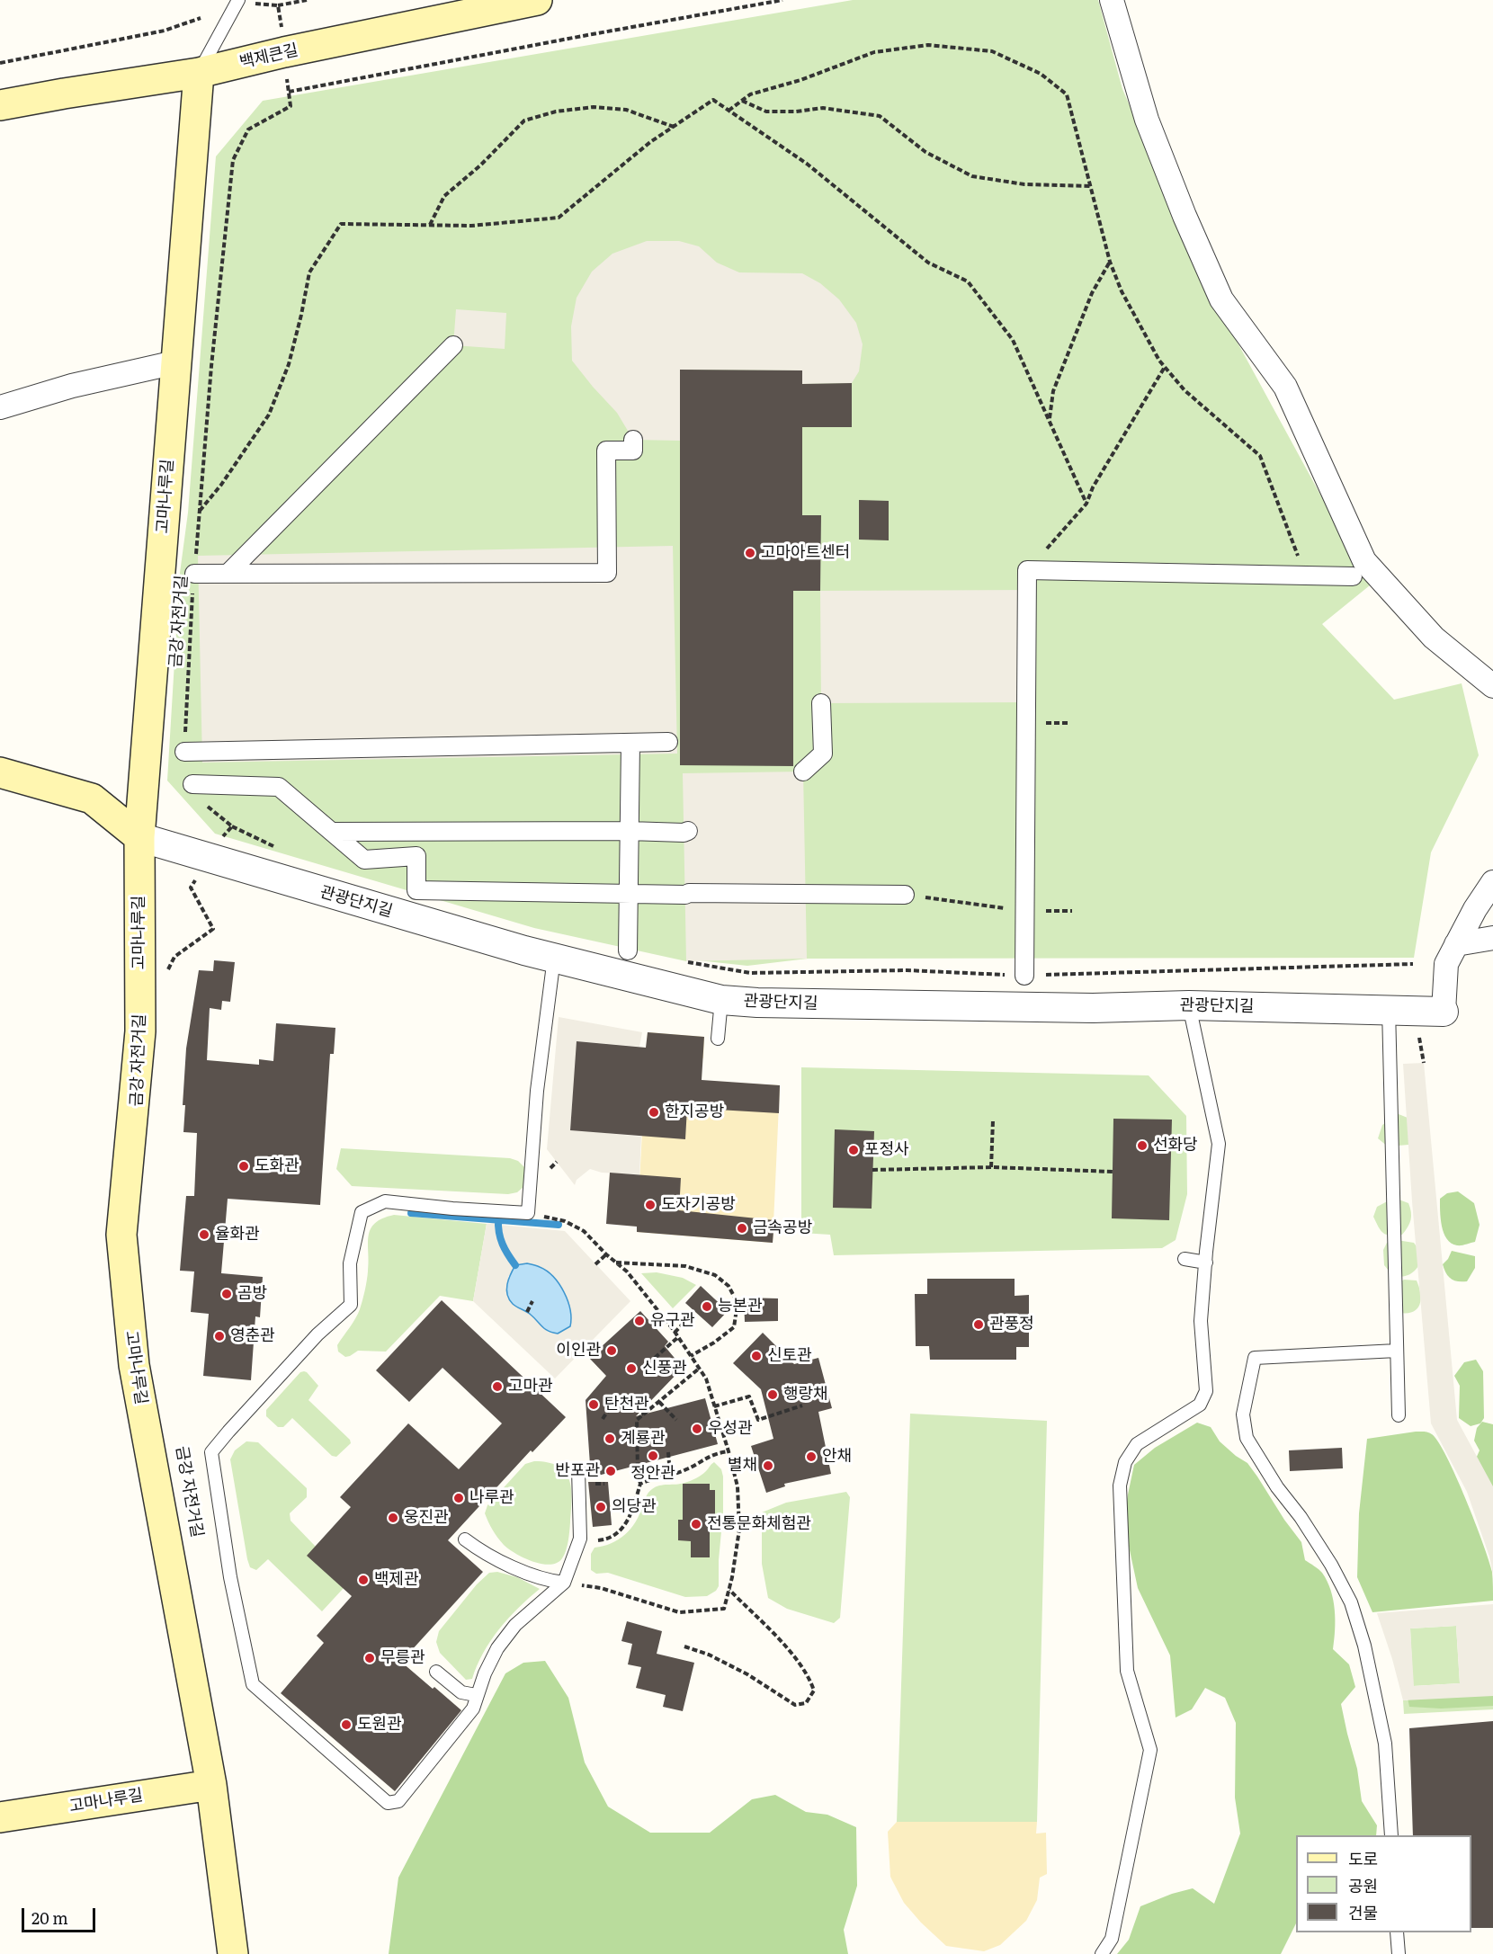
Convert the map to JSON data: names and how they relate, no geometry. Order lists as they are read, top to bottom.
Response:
{
  "streets": {
    "main road": ["백제큰길", "고마나루길"],
    "street": ["관광단지길"],
    "path": ["금강 자전거길"]
  },
  "crossings": [
    ["백제큰길", "고마나루길"],
    ["고마나루길", "관광단지길"]
  ],
  "places": [
    "고마아트센터",
    "한지공방",
    "선화당",
    "포정사",
    "도화관",
    "도자기공방",
    "금속공방",
    "율화관",
    "곰방",
    "능본관",
    "유구관",
    "관풍정",
    "영춘관",
    "이인관",
    "신토관",
    "신풍관",
    "고마관",
    "행랑채",
    "탄천관",
    "우성관",
    "계룡관",
    "정안관",
    "안채",
    "별채",
    "반포관",
    "나루관",
    "의당관",
    "웅진관",
    "전통문화체험관",
    "백제관",
    "무릉관",
    "도원관"
  ],
  "legend": ["도로", "공원", "건물"],
  "scale_bar": "20 m"
}
